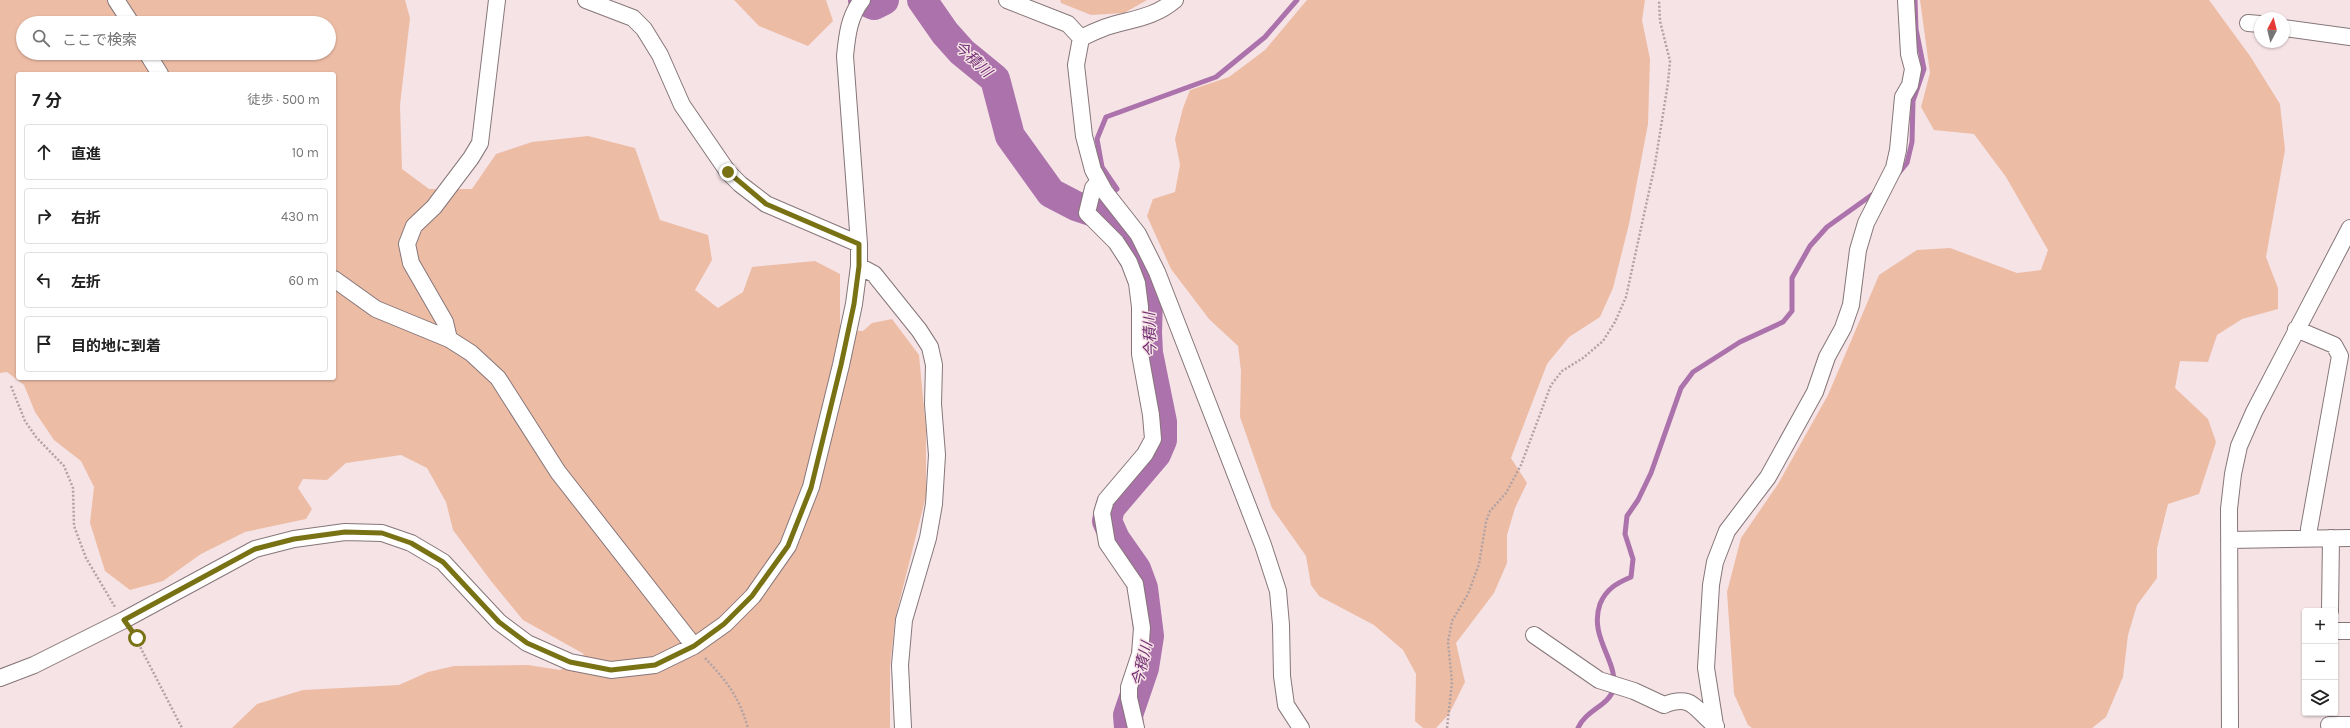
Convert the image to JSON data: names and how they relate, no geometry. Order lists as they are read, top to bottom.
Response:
{
  "water": ["今積川"],
  "north": "top",
  "page": {
    "search": "ここで検索",
    "heading": ["7 分", "徒歩 · 500 m"],
    "list": [
      ["直進", "10 m"],
      ["右折", "430 m"],
      ["左折", "60 m"],
      "目的地に到着"
    ],
    "map_buttons": ["+", "−"]
  }
}
